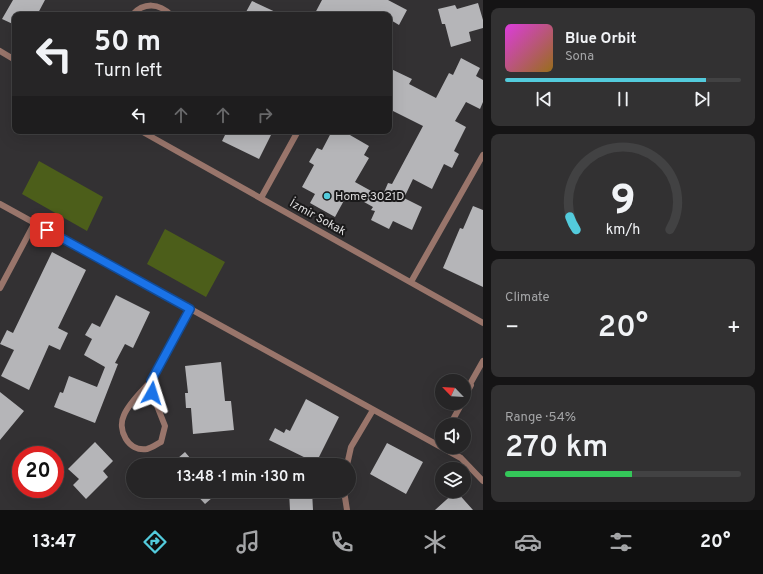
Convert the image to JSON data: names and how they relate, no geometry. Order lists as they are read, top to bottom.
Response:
{
  "streets": {
    "lane": ["İzmir Sokak"]
  },
  "places": ["Home 3021D"],
  "north": "top left",
  "page": {
    "turn": ["50 m", "Turn left"],
    "song": ["Blue Orbit", "Sona"],
    "tile": [
      "Climate",
      ["Range · 54%", "270 km"]
    ],
    "heat": ["−", "20°", "+"],
    "limit": "20",
    "trip": "13:48 · 1 min · 130 m",
    "tabs": ["13:47", "20°"],
    "gauge": ["9", "km/h"]
  }
}
